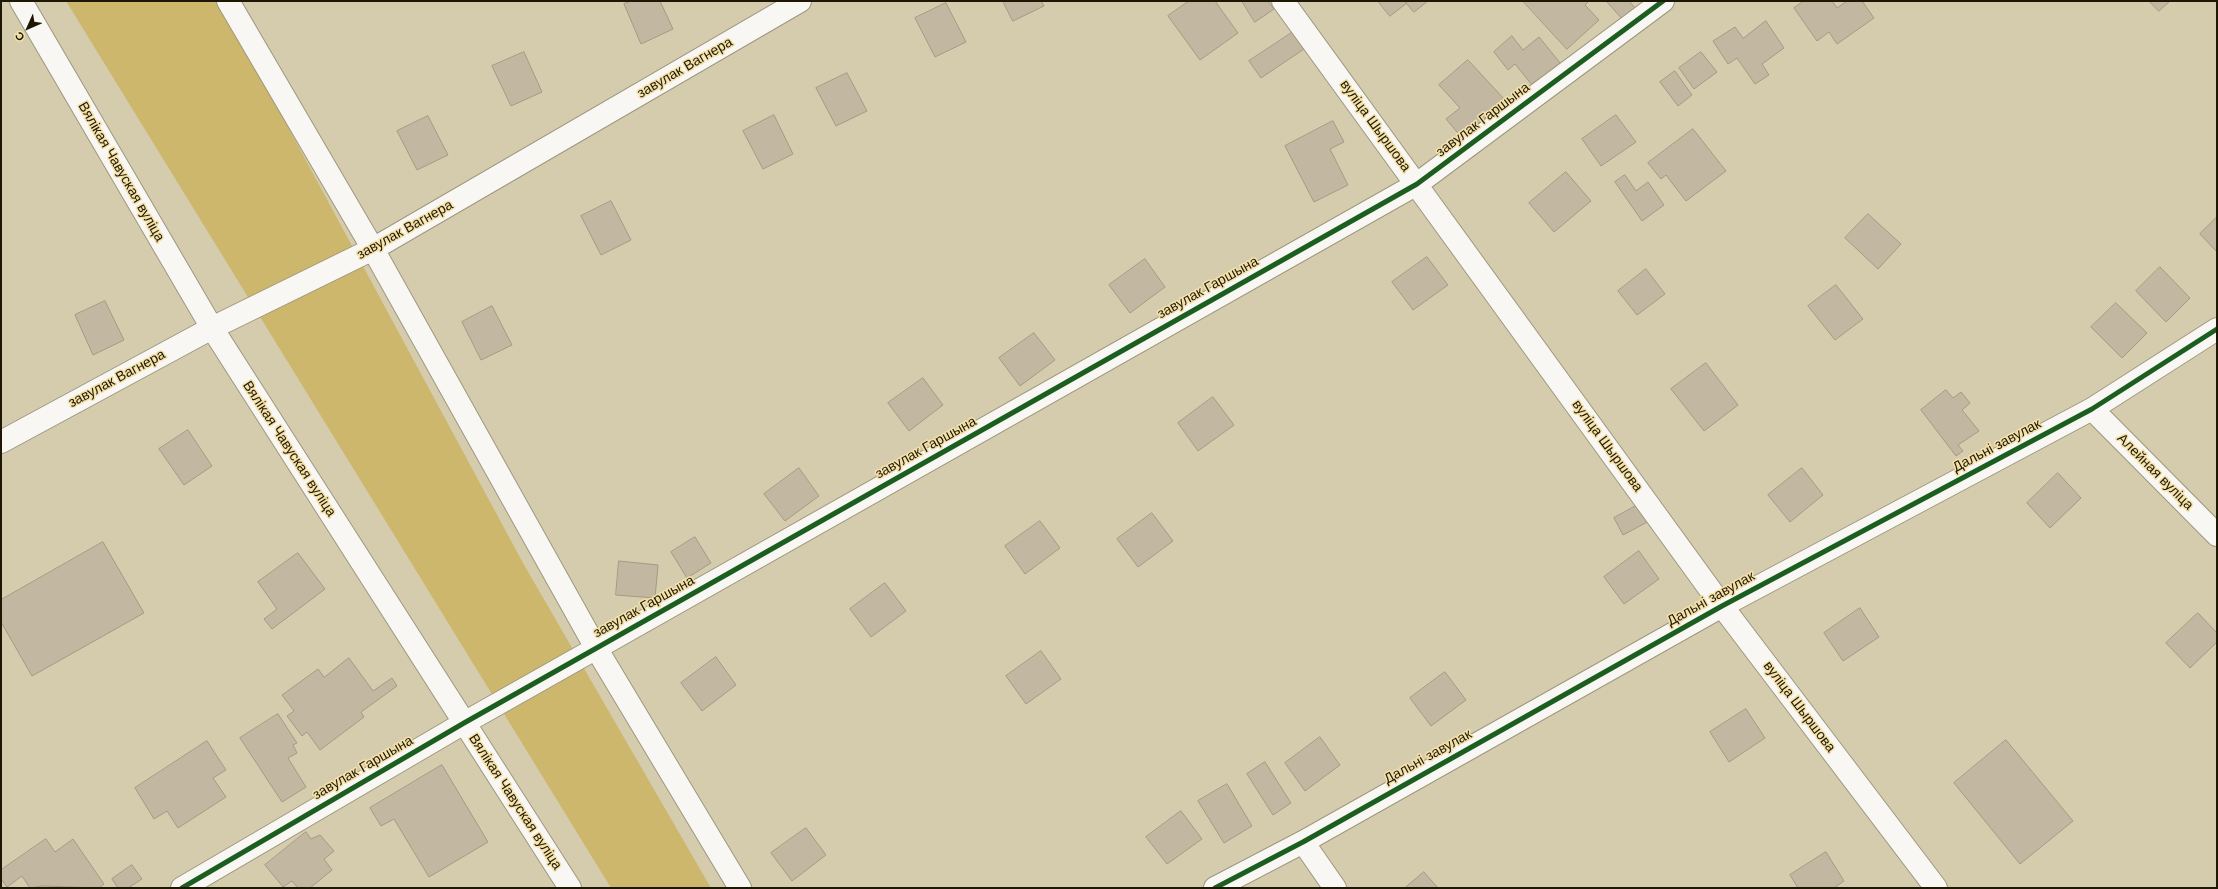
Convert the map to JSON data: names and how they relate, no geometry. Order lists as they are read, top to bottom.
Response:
{
  "streets": {
    "street": [
      "завулак Вагнера",
      "завулак Гаршына",
      "вуліца Шыршова",
      "Вялікая Чавуская вуліца",
      "Дальні завулак",
      "Алейная вуліца"
    ]
  },
  "crossings": [
    ["завулак Вагнера", "Вялікая Чавуская вуліца"],
    ["завулак Гаршына", "вуліца Шыршова"],
    ["завулак Гаршына", "Вялікая Чавуская вуліца"],
    ["вуліца Шыршова", "Дальні завулак"],
    ["Дальні завулак", "Алейная вуліца"]
  ],
  "north": "bottom left"
}
